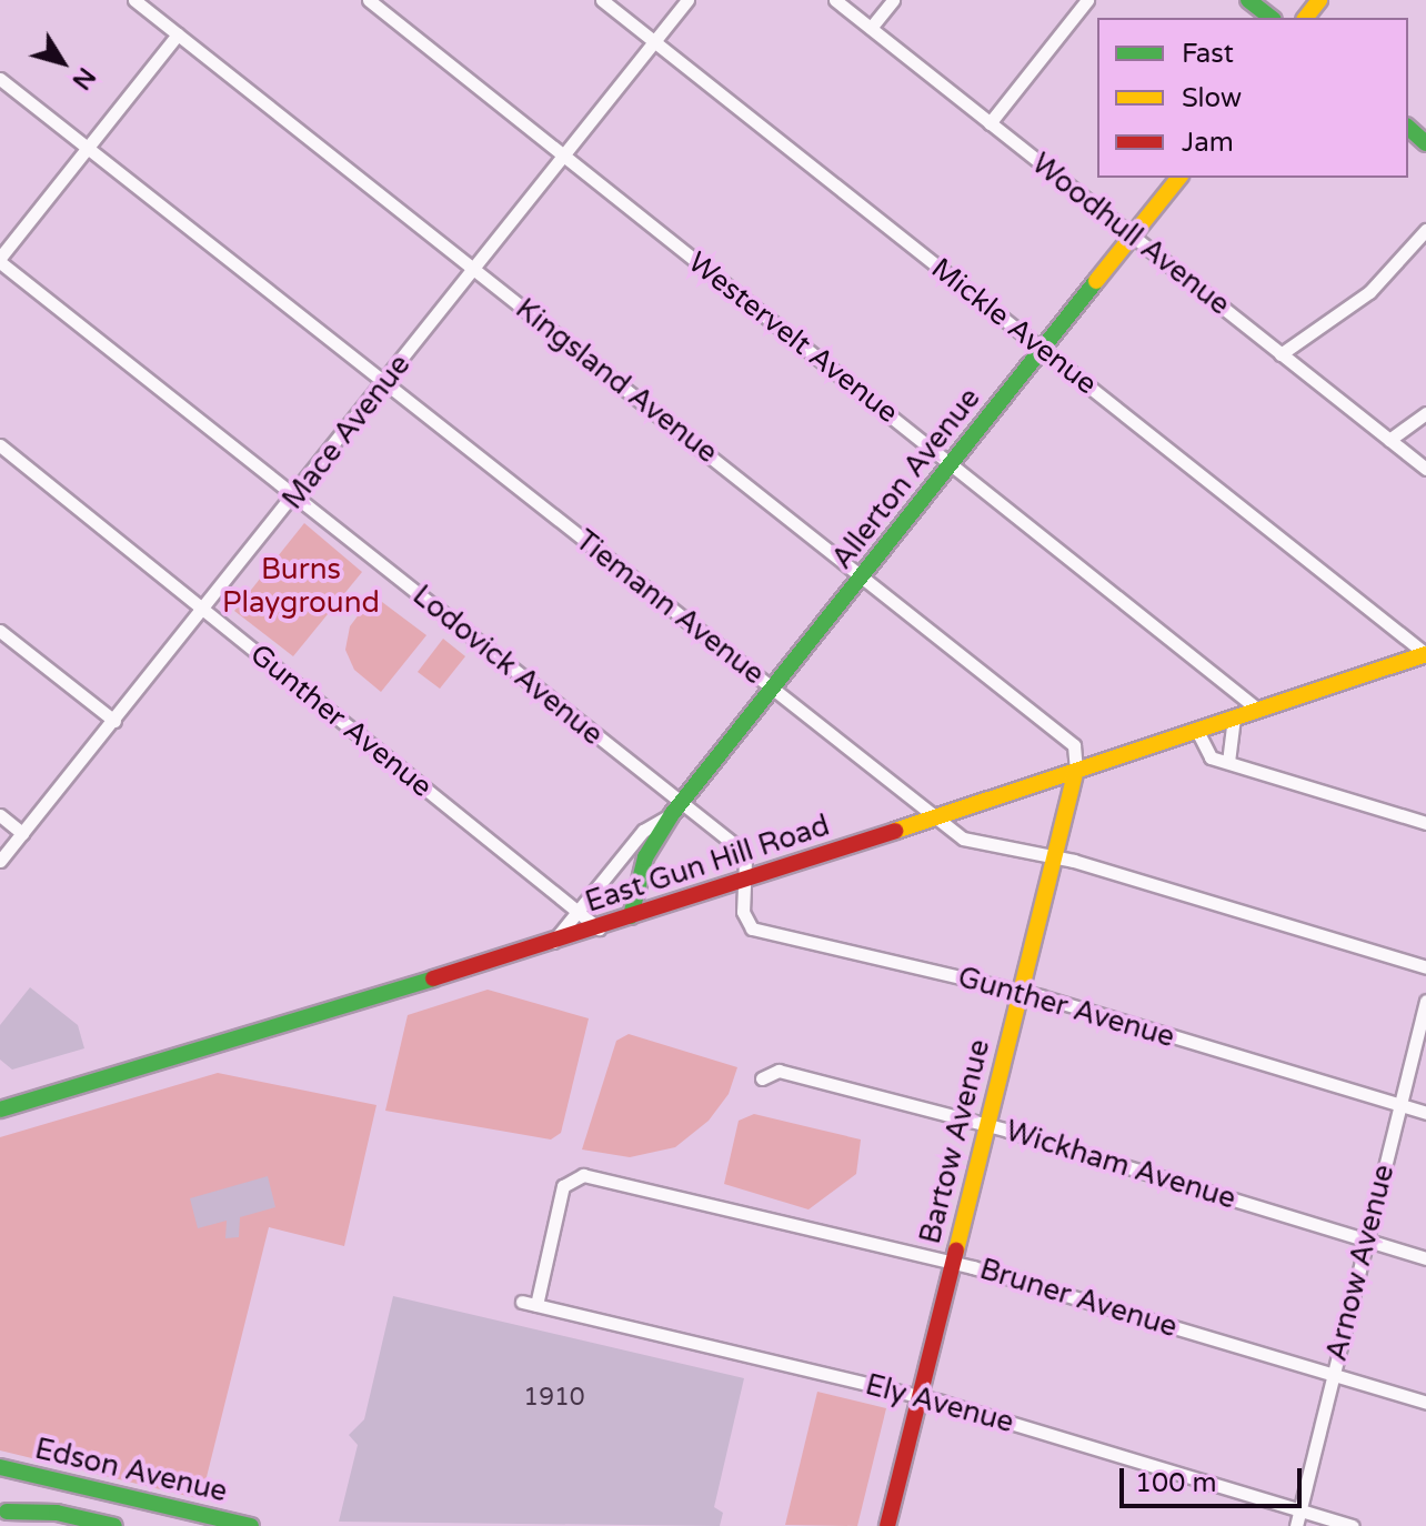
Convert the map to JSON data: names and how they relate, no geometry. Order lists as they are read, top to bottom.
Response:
{
  "streets": {
    "main road": [
      "Allerton Avenue",
      "East Gun Hill Road",
      "Bartow Avenue",
      "Edson Avenue"
    ],
    "street": [
      "Woodhull Avenue",
      "Mickle Avenue",
      "Westervelt Avenue",
      "Kingsland Avenue",
      "Mace Avenue",
      "Tiemann Avenue",
      "Lodovick Avenue",
      "Gunther Avenue",
      "Wickham Avenue",
      "Arnow Avenue",
      "Bruner Avenue",
      "Ely Avenue"
    ]
  },
  "crossings": [
    ["Woodhull Avenue", "Allerton Avenue"],
    ["Mickle Avenue", "Mace Avenue"],
    ["Mickle Avenue", "Allerton Avenue"],
    ["Mickle Avenue", "East Gun Hill Road"],
    ["Westervelt Avenue", "Mace Avenue"],
    ["Westervelt Avenue", "Allerton Avenue"],
    ["Westervelt Avenue", "East Gun Hill Road"],
    ["Kingsland Avenue", "Mace Avenue"],
    ["Kingsland Avenue", "Allerton Avenue"],
    ["Kingsland Avenue", "East Gun Hill Road"],
    ["Kingsland Avenue", "Bartow Avenue"],
    ["Mace Avenue", "Tiemann Avenue"],
    ["Mace Avenue", "Lodovick Avenue"],
    ["Mace Avenue", "Gunther Avenue"],
    ["Allerton Avenue", "Tiemann Avenue"],
    ["Allerton Avenue", "Lodovick Avenue"],
    ["Allerton Avenue", "Gunther Avenue"],
    ["Allerton Avenue", "East Gun Hill Road"],
    ["Tiemann Avenue", "East Gun Hill Road"],
    ["Tiemann Avenue", "Bartow Avenue"],
    ["Lodovick Avenue", "Gunther Avenue"],
    ["Lodovick Avenue", "East Gun Hill Road"],
    ["Gunther Avenue", "East Gun Hill Road"],
    ["Gunther Avenue", "Bartow Avenue"],
    ["Gunther Avenue", "Arnow Avenue"],
    ["East Gun Hill Road", "Bartow Avenue"],
    ["Bartow Avenue", "Wickham Avenue"],
    ["Bartow Avenue", "Bruner Avenue"],
    ["Bartow Avenue", "Ely Avenue"],
    ["Wickham Avenue", "Arnow Avenue"],
    ["Arnow Avenue", "Bruner Avenue"],
    ["Arnow Avenue", "Ely Avenue"],
    ["Bruner Avenue", "Ely Avenue"]
  ],
  "parks": ["Burns Playground"],
  "house_numbers": ["1910"],
  "legend": ["Fast", "Slow", "Jam"],
  "scale_bar": "100 m",
  "north": "bottom right"
}
